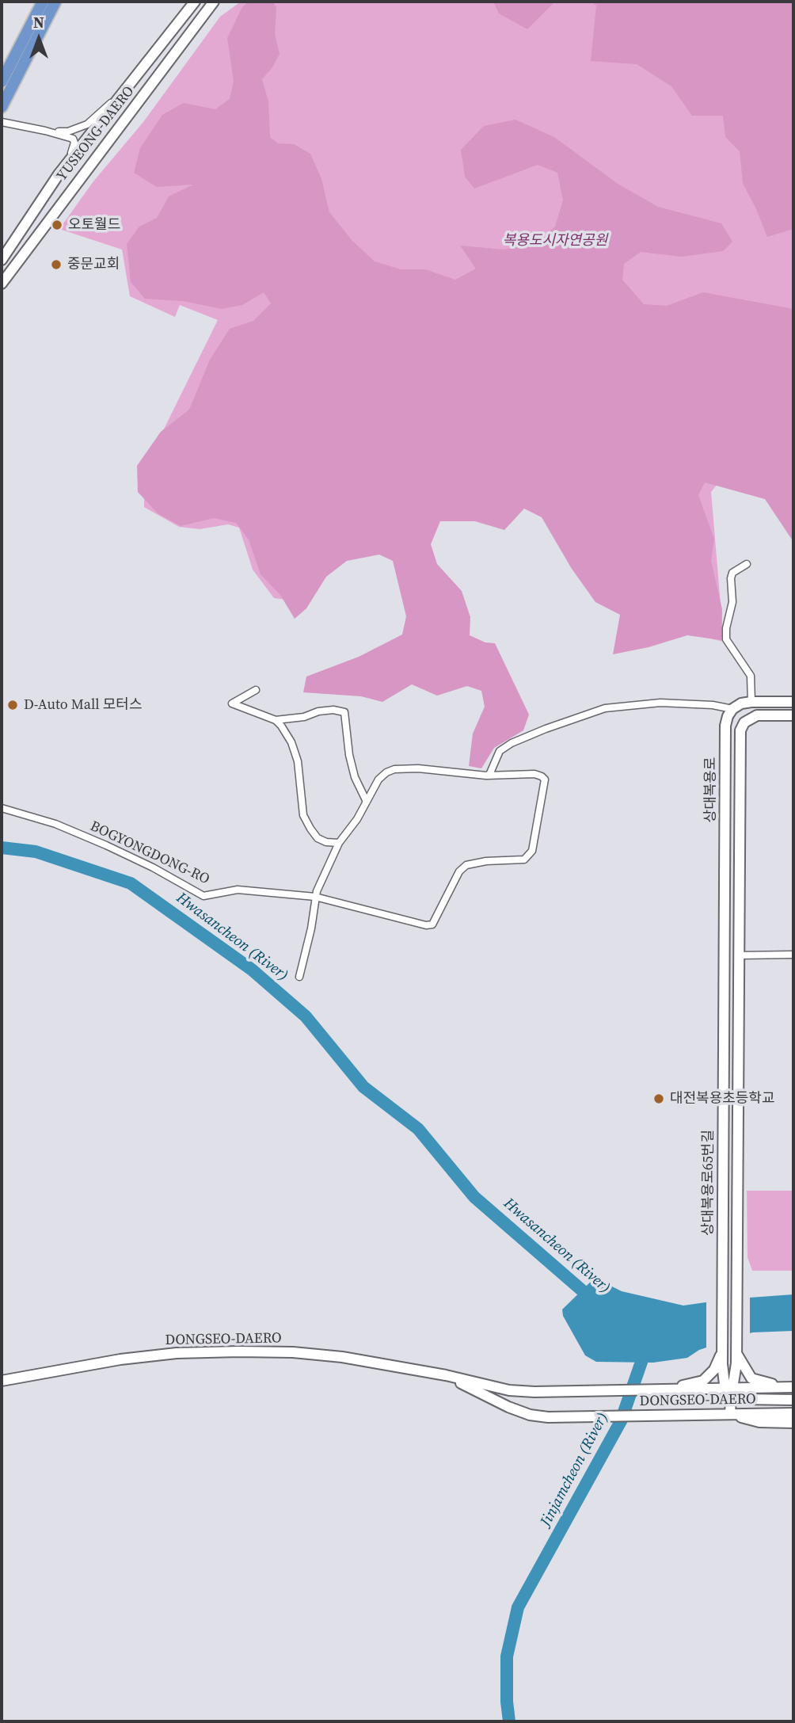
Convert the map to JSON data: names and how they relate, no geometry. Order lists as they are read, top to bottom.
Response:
{
  "streets": {
    "street": [
      "YUSEONG-DAERO",
      "상대복용로",
      "BOGYONGDONG-RO",
      "상대복용로65번길",
      "DONGSEO-DAERO"
    ]
  },
  "crossings": [
    ["상대복용로", "상대복용로65번길"],
    ["상대복용로65번길", "DONGSEO-DAERO"]
  ],
  "water": ["Hwasancheon (River)", "Jinjamcheon (River)"],
  "parks": ["복용도시자연공원"],
  "places": [
    "오토월드",
    "중문교회",
    "D-Auto Mall 모터스",
    "대전복용초등학교"
  ],
  "north": "top"
}
